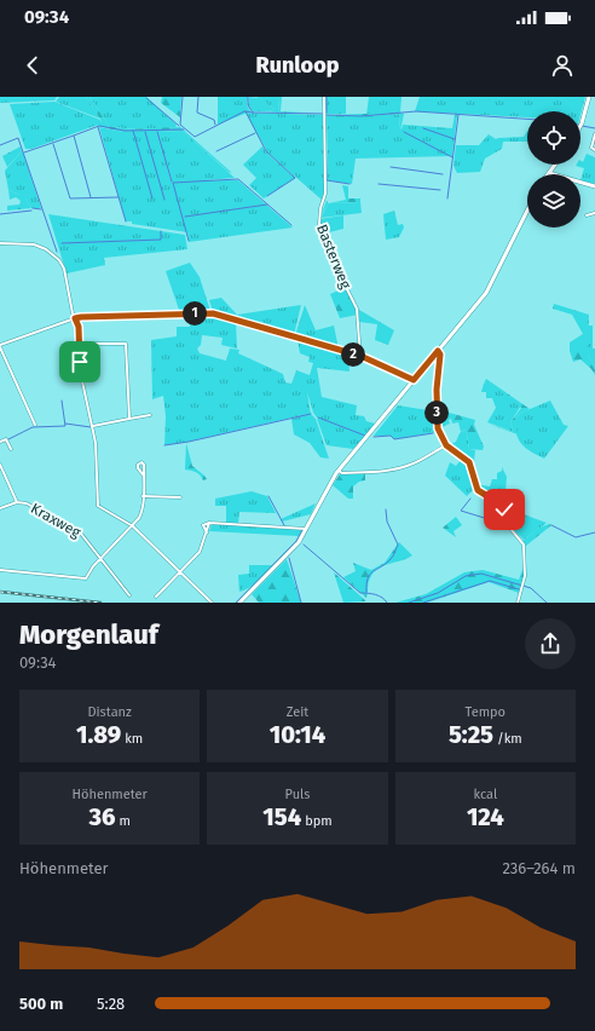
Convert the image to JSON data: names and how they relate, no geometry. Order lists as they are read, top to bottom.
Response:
{
  "streets": {
    "street": ["Basterweg", "Kraxweg"]
  },
  "page": {
    "status": "09:34",
    "header": "Runloop",
    "pins": ["1", "2", "3"],
    "heading": ["Morgenlauf", "09:34"],
    "stats": [
      ["Distanz", "1.89 km"],
      ["Zeit", "10:14"],
      ["Tempo", "5:25 /km"],
      ["Höhenmeter", "36 m"],
      ["Puls", "154 bpm"],
      ["kcal", "124"]
    ],
    "chart": ["Höhenmeter", "236–264 m"],
    "list": [
      {
        "name": "500 m",
        "note": "5:28"
      }
    ]
  }
}
